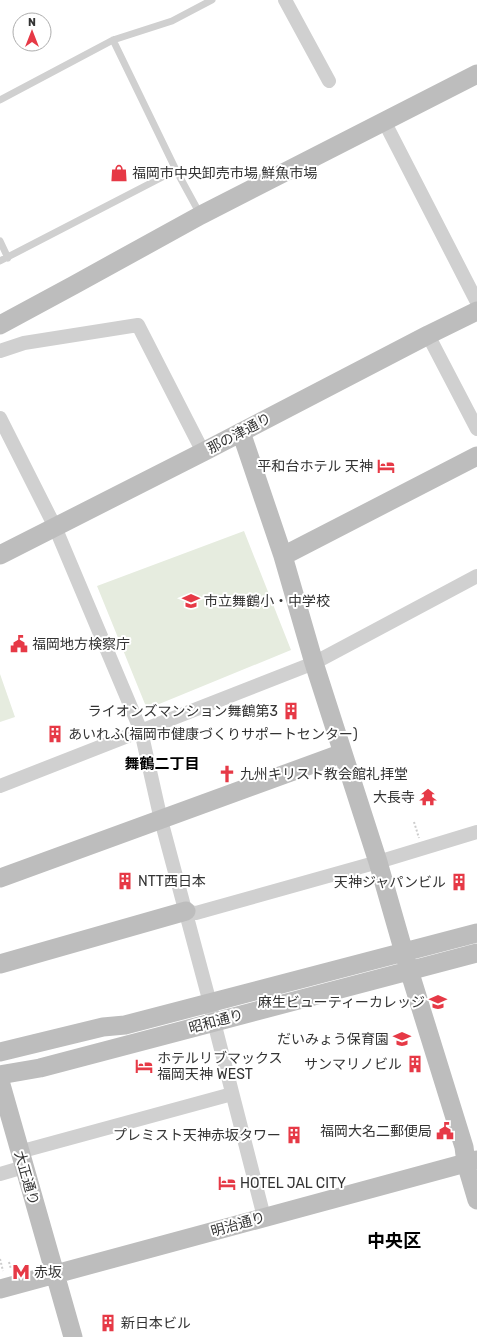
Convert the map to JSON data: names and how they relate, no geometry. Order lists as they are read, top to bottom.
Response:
{
  "streets": {
    "street": [
      "那の津通り",
      "昭和通り",
      "大正通り",
      "明治通り"
    ]
  },
  "crossings": [
    ["大正通り", "明治通り"]
  ],
  "districts": ["舞鶴二丁目", "中央区"],
  "places": {
    "shop": ["福岡市中央卸売市場 鮮魚市場"],
    "hotel": ["平和台ホテル 天神", "ホテルリブマックス 福岡天神 WEST", "HOTEL JAL CITY"],
    "school or university": ["市立舞鶴小・中学校", "麻生ビューティーカレッジ", "だいみょう保育園"],
    "public building": ["福岡地方検察庁", "福岡大名二郵便局"],
    "building": [
      "ライオンズマンション舞鶴第3",
      "あいれふ(福岡市健康づくりサポートセンター)",
      "NTT西日本",
      "天神ジャパンビル",
      "サンマリノビル",
      "プレミスト天神赤坂タワー",
      "新日本ビル"
    ],
    "church": ["九州キリスト教会館礼拝堂"],
    "temple": ["大長寺"],
    "metro station": ["赤坂"]
  },
  "north": "top"
}
